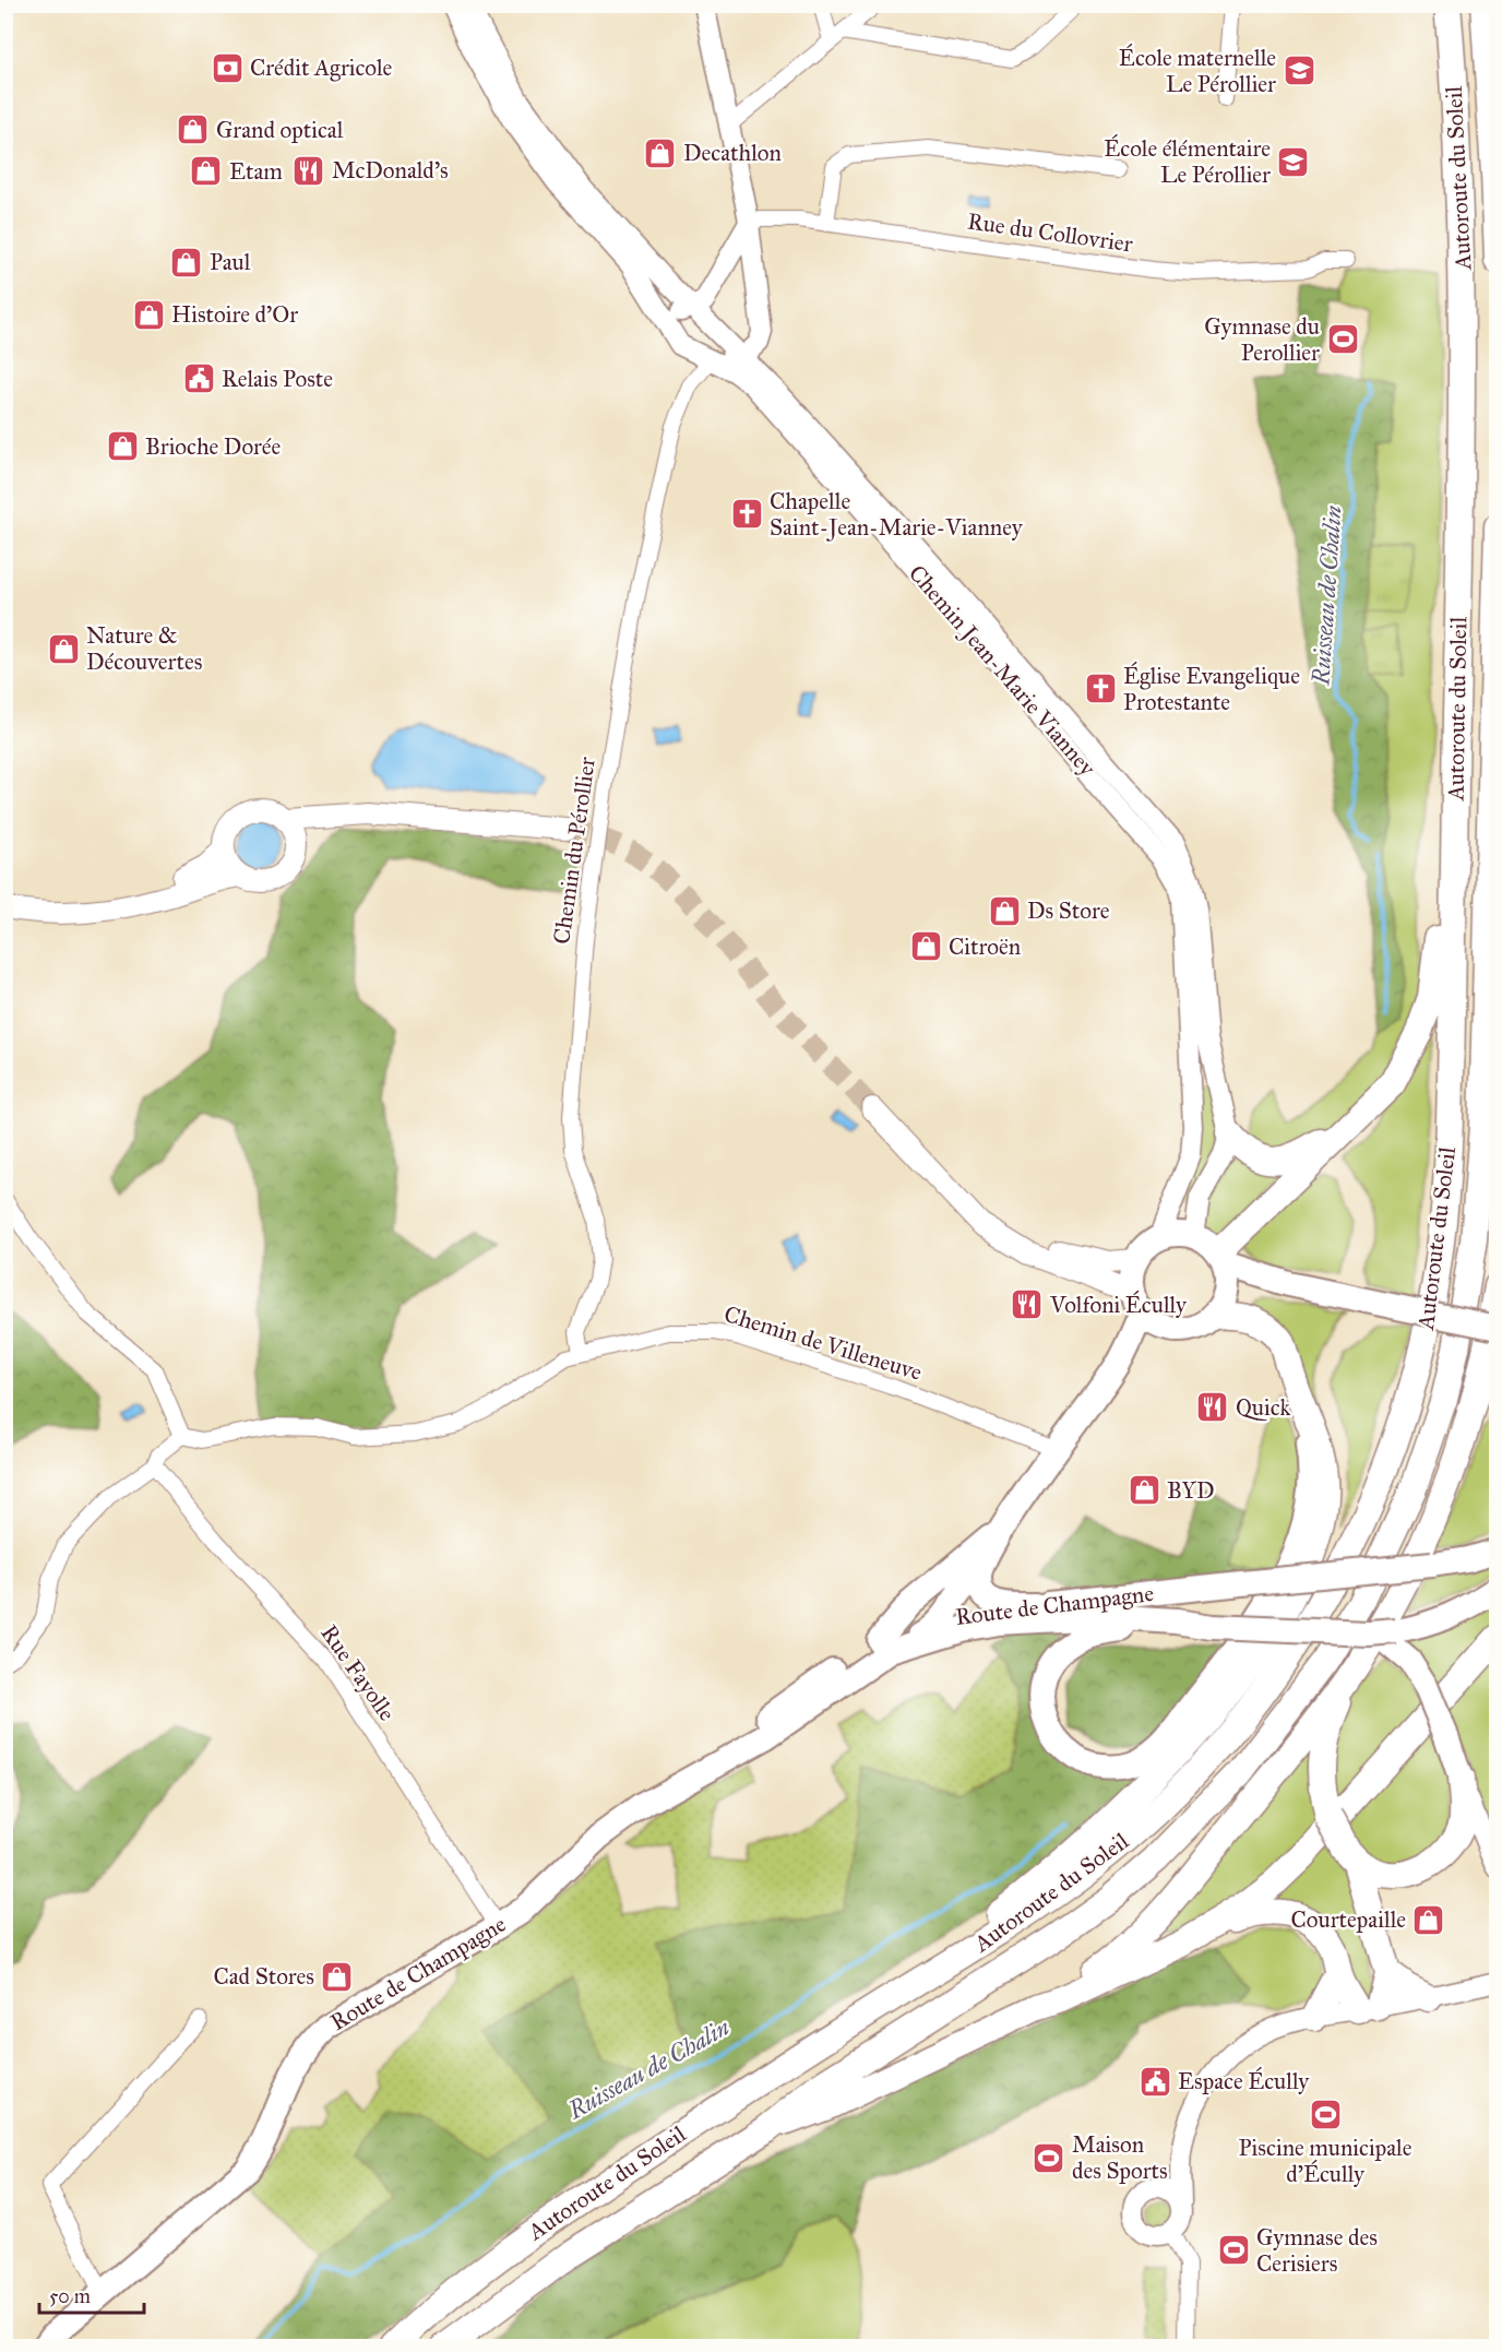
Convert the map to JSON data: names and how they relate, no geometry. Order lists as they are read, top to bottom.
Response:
{
  "streets": {
    "highway": ["Autoroute du Soleil"],
    "main road": ["Route de Champagne"],
    "street": [
      "Rue du Collovrier",
      "Chemin Jean-Marie Vianney",
      "Chemin du Pérollier",
      "Chemin de Villeneuve",
      "Rue Fayolle"
    ]
  },
  "crossings": [
    ["Chemin Jean-Marie Vianney", "Chemin du Pérollier"],
    ["Chemin du Pérollier", "Chemin de Villeneuve"],
    ["Route de Champagne", "Rue Fayolle"]
  ],
  "water": ["Ruisseau de Chalin"],
  "places": {
    "bank": ["Crédit Agricole"],
    "school or university": ["École maternelle Le Pérollier", "École élémentaire Le Pérollier"],
    "shop": [
      "Grand optical",
      "Decathlon",
      "Etam",
      "Paul",
      "Histoire d'Or",
      "Brioche Dorée",
      "Nature & Découvertes",
      "Ds Store",
      "Citroën",
      "BYD",
      "Courtepaille",
      "Cad Stores"
    ],
    "restaurant": ["McDonald's", "Volfoni Écully", "Quick"],
    "sports": [
      "Gymnase du Perollier",
      "Piscine municipale d'Écully",
      "Maison des Sports",
      "Gymnase des Cerisiers"
    ],
    "public building": ["Relais Poste", "Espace Écully"],
    "church": ["Chapelle Saint-Jean-Marie-Vianney", "Église Evangelique Protestante"]
  },
  "scale_bar": "50 m"
}
